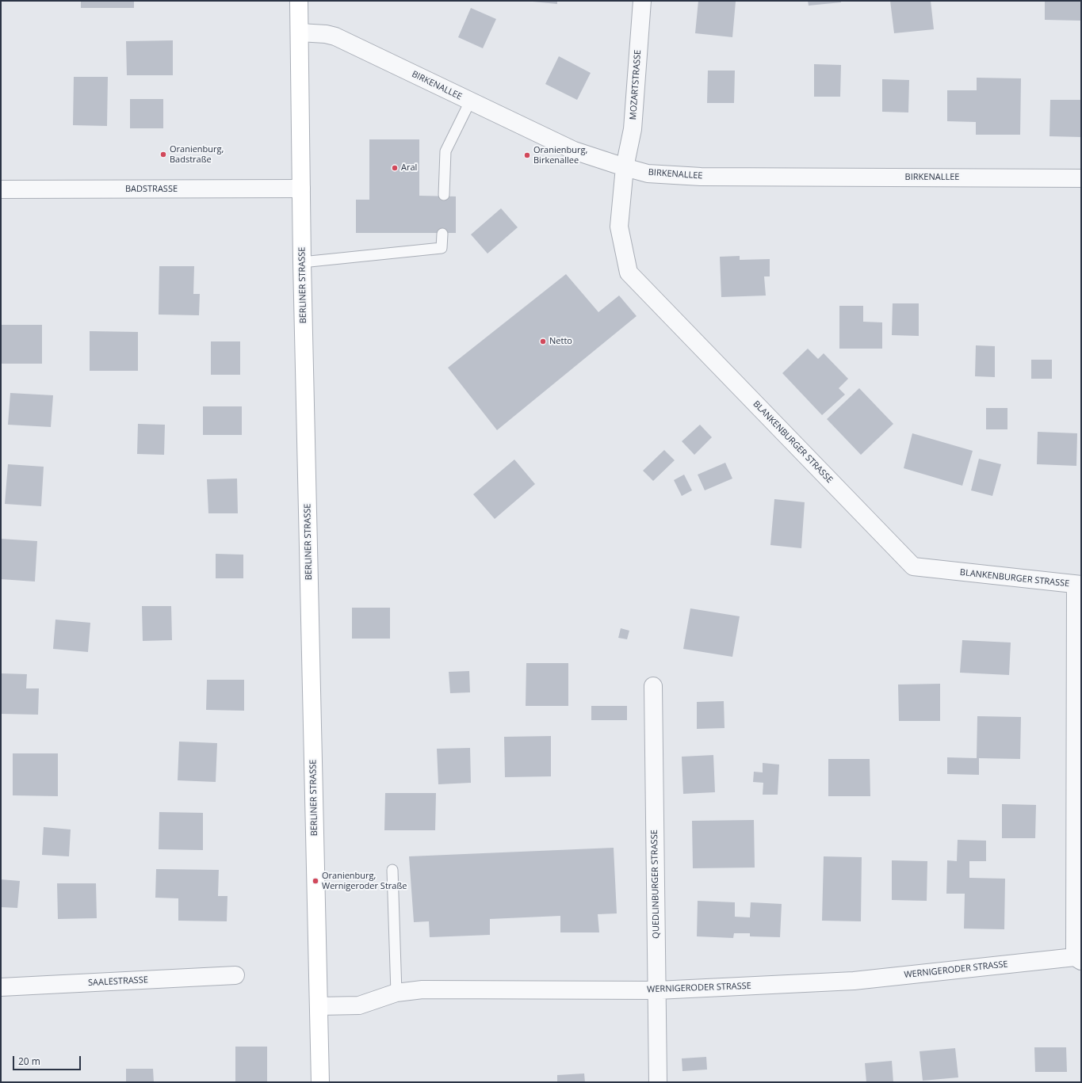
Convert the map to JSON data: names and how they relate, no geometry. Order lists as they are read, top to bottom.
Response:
{
  "streets": {
    "main road": ["BERLINER STRASSE"],
    "street": [
      "MOZARTSTRASSE",
      "BIRKENALLEE",
      "BADSTRASSE",
      "BLANKENBURGER STRASSE",
      "QUEDLINBURGER STRASSE",
      "WERNIGERODER STRASSE",
      "SAALESTRASSE"
    ]
  },
  "crossings": [
    ["MOZARTSTRASSE", "BIRKENALLEE"],
    ["MOZARTSTRASSE", "BLANKENBURGER STRASSE"],
    ["BIRKENALLEE", "BERLINER STRASSE"],
    ["BIRKENALLEE", "BLANKENBURGER STRASSE"],
    ["BADSTRASSE", "BERLINER STRASSE"],
    ["BERLINER STRASSE", "WERNIGERODER STRASSE"],
    ["QUEDLINBURGER STRASSE", "WERNIGERODER STRASSE"]
  ],
  "places": [
    "Oranienburg, Badstraße",
    "Oranienburg, Birkenallee",
    "Aral",
    "Netto",
    "Oranienburg, Wernigeroder Straße"
  ],
  "scale_bar": "20 m"
}
